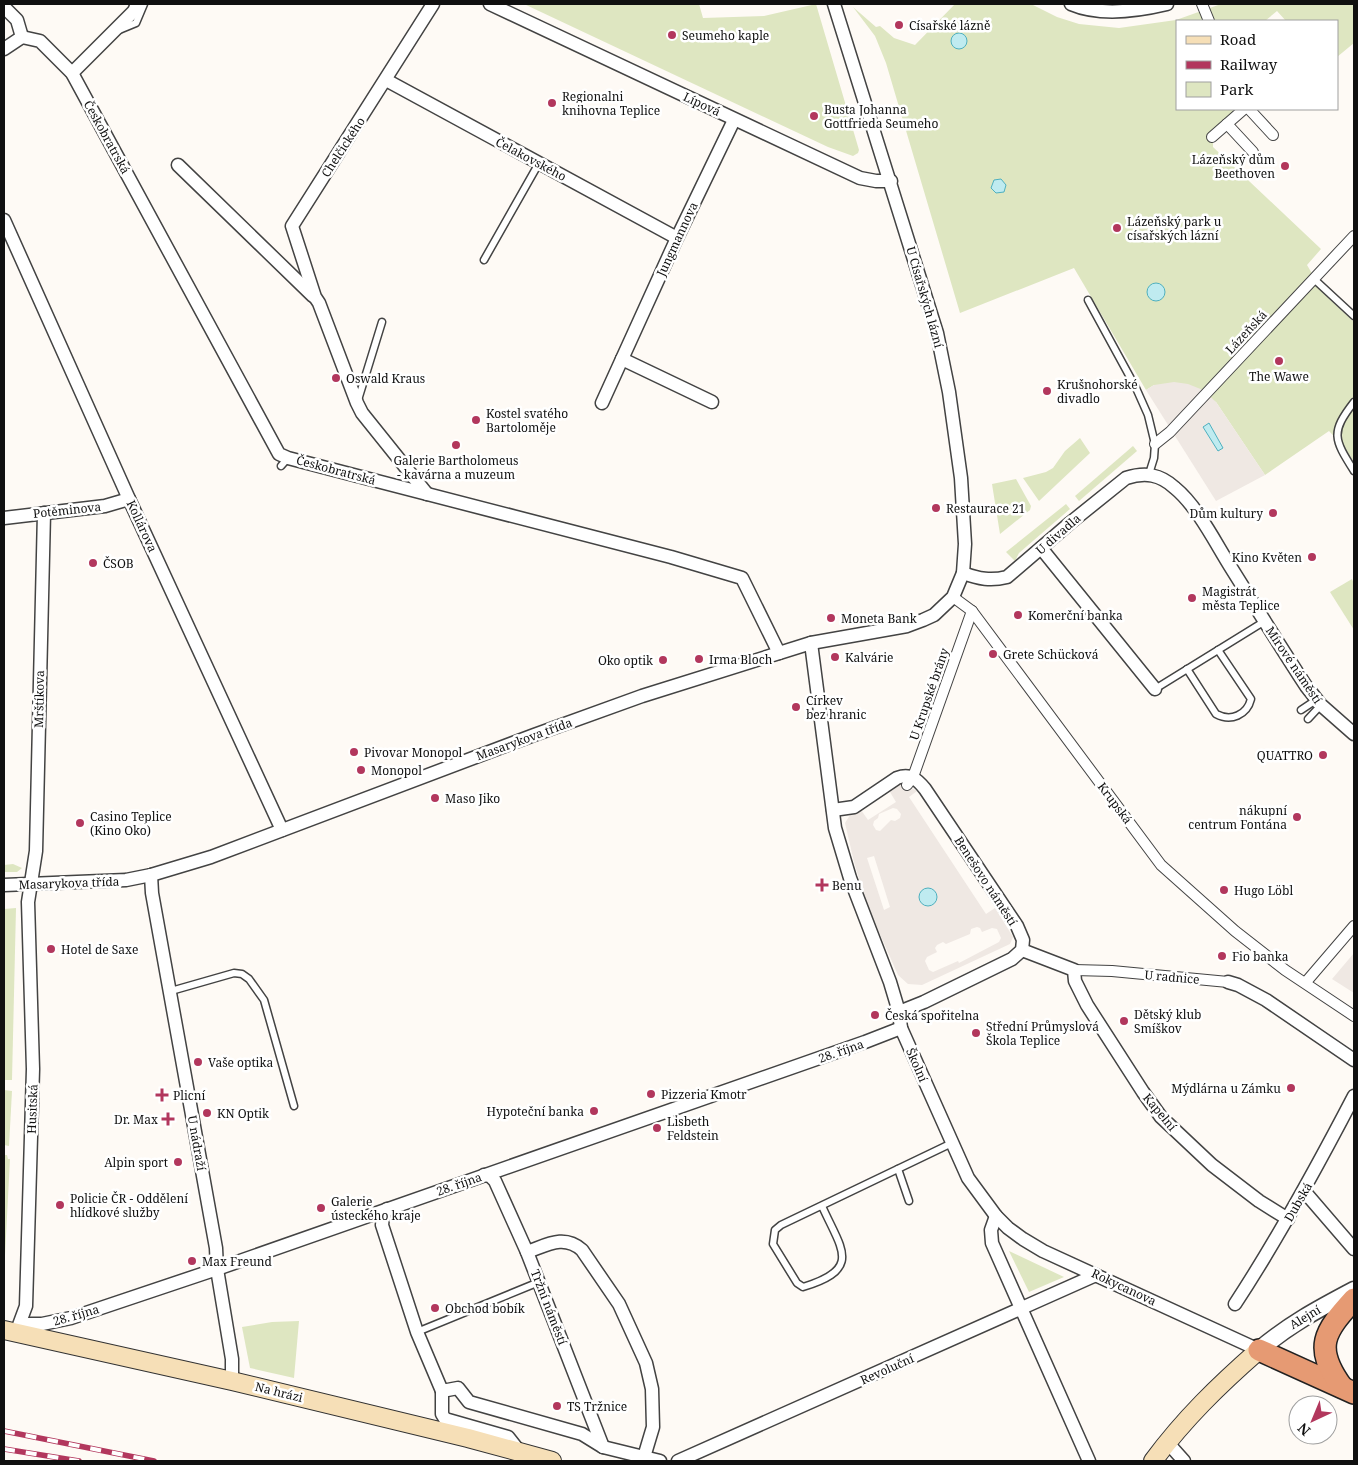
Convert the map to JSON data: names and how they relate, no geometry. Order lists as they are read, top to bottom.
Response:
{
  "streets": {
    "main road": ["Na hrázi"],
    "street": [
      "Lípová",
      "Českobratrská",
      "Chelčického",
      "Čelakovského",
      "Jungmannova",
      "U Císařských lázní",
      "Lázeňská",
      "Potěminova",
      "Kollárova",
      "U divadla",
      "Mírové náměstí",
      "U Krupské brány",
      "Mrštíkova",
      "Masarykova třída",
      "Krupská",
      "Benešovo náměstí",
      "U radnice",
      "28. října",
      "Školní",
      "Husitská",
      "Kapelní",
      "U nádraží",
      "Dubská",
      "Rokycanova",
      "Tržní náměstí",
      "Alejní",
      "Revoluční"
    ]
  },
  "crossings": [
    ["Lípová", "Jungmannova"],
    ["Lípová", "U Císařských lázní"],
    ["Českobratrská", "Chelčického"],
    ["Českobratrská", "Masarykova třída"],
    ["Chelčického", "Čelakovského"],
    ["Čelakovského", "Jungmannova"],
    ["U Císařských lázní", "U divadla"],
    ["U Císařských lázní", "Masarykova třída"],
    ["U Císařských lázní", "Krupská"],
    ["Potěminova", "Kollárova"],
    ["Potěminova", "Mrštíkova"],
    ["Kollárova", "Masarykova třída"],
    ["U divadla", "Mírové náměstí"],
    ["U Krupské brány", "Krupská"],
    ["U Krupské brány", "Benešovo náměstí"],
    ["Mrštíkova", "Masarykova třída"],
    ["Mrštíkova", "Husitská"],
    ["Masarykova třída", "Krupská"],
    ["Masarykova třída", "Školní"],
    ["Masarykova třída", "Husitská"],
    ["Masarykova třída", "U nádraží"],
    ["U radnice", "Kapelní"],
    ["28. října", "Školní"],
    ["28. října", "Husitská"],
    ["28. října", "U nádraží"],
    ["28. října", "Tržní náměstí"],
    ["28. října", "Na hrázi"],
    ["Školní", "Rokycanova"],
    ["Husitská", "Na hrázi"],
    ["Kapelní", "Dubská"],
    ["U nádraží", "Na hrázi"],
    ["Rokycanova", "Alejní"],
    ["Rokycanova", "Revoluční"]
  ],
  "places": {
    "other": [
      "Císařské lázně",
      "Seumeho kaple",
      "Regionalni knihovna Teplice",
      "Busta Johanna Gottfrieda Seumeho",
      "Lázeňský dům Beethoven",
      "Lázeňský park u císařských lázní",
      "The Wawe",
      "Oswald Kraus",
      "Krušnohorské divadlo",
      "Kostel svatého Bartoloměje",
      "Galerie Bartholomeus - kavárna a muzeum",
      "Restaurace 21",
      "Dům kultury",
      "Kino Květen",
      "ČSOB",
      "Magistrát města Teplice",
      "Komerční banka",
      "Moneta Bank",
      "Grete Schücková",
      "Kalvárie",
      "Irma Bloch",
      "Oko optik",
      "Církev bez hranic",
      "Pivovar Monopol",
      "QUATTRO",
      "Monopol",
      "Maso Jiko",
      "nákupní centrum Fontána",
      "Casino Teplice (Kino Oko)",
      "Hugo Löbl",
      "Hotel de Saxe",
      "Fio banka",
      "Česká spořitelna",
      "Dětský klub Smíškov",
      "Střední Průmyslová Škola Teplice",
      "Vaše optika",
      "Mýdlárna u Zámku",
      "Pizzeria Kmotr",
      "Hypoteční banka",
      "KN Optik",
      "Lisbeth Feldstein",
      "Alpin sport",
      "Policie ČR - Oddělení hlídkové služby",
      "Galerie ústeckého kraje",
      "Max Freund",
      "Obchod bobík",
      "TS Tržnice"
    ],
    "health": ["Benu", "Plicní", "Dr. Max"]
  },
  "legend": ["Road", "Railway", "Park"],
  "north": "bottom left"
}
